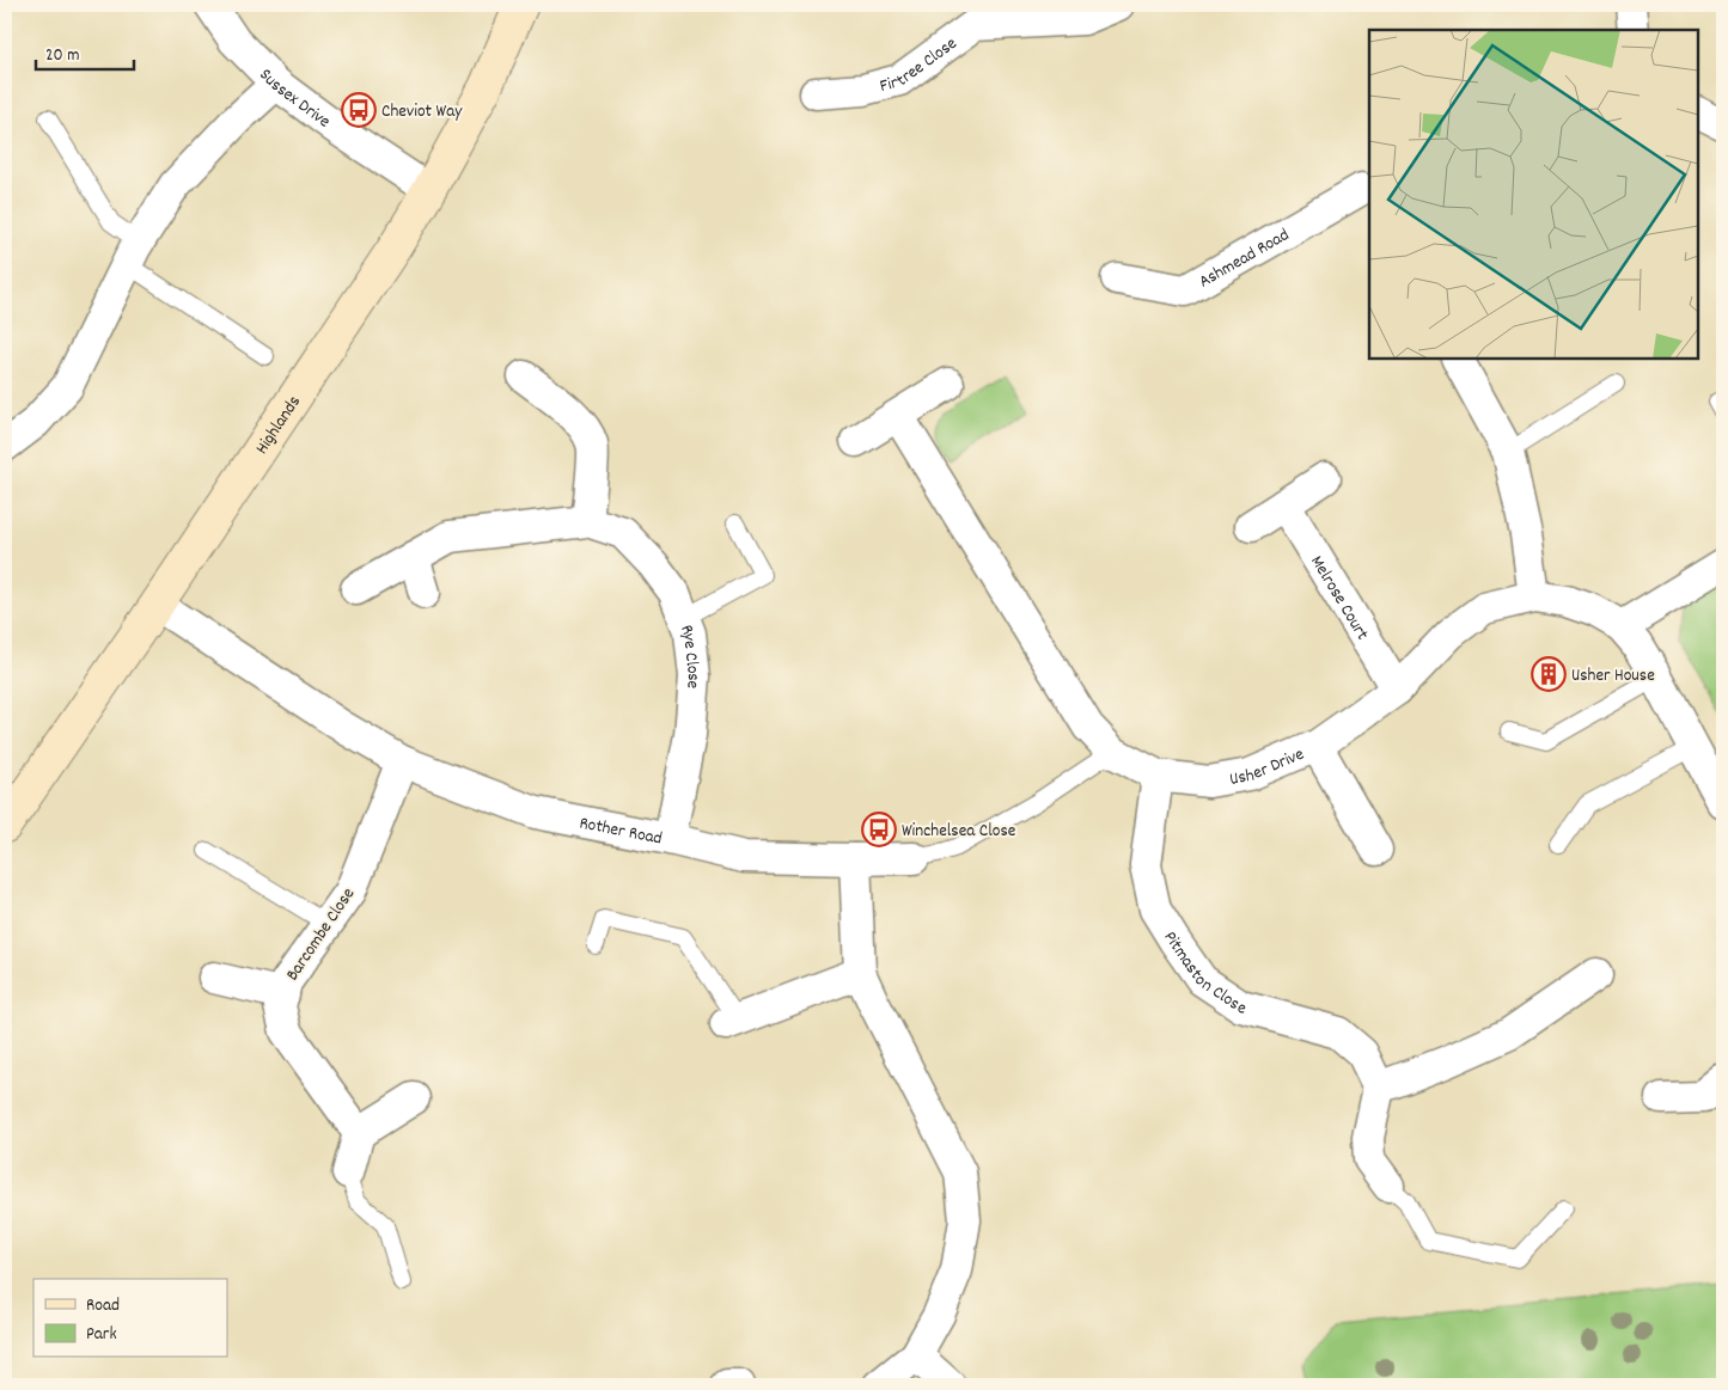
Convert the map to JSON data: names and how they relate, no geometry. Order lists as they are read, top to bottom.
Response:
{
  "streets": {
    "street": [
      "Firtree Close",
      "Sussex Drive",
      "Ashmead Road",
      "Highlands",
      "Melrose Court",
      "Rye Close",
      "Usher Drive",
      "Rother Road",
      "Barcombe Close",
      "Pitmaston Close"
    ]
  },
  "crossings": [
    ["Sussex Drive", "Highlands"],
    ["Highlands", "Rother Road"],
    ["Melrose Court", "Usher Drive"],
    ["Rye Close", "Rother Road"],
    ["Usher Drive", "Rother Road"],
    ["Usher Drive", "Pitmaston Close"],
    ["Rother Road", "Barcombe Close"]
  ],
  "places": {
    "bus stop": ["Cheviot Way", "Winchelsea Close"],
    "building": ["Usher House"]
  },
  "legend": ["Road", "Park"],
  "scale_bar": "20 m"
}
